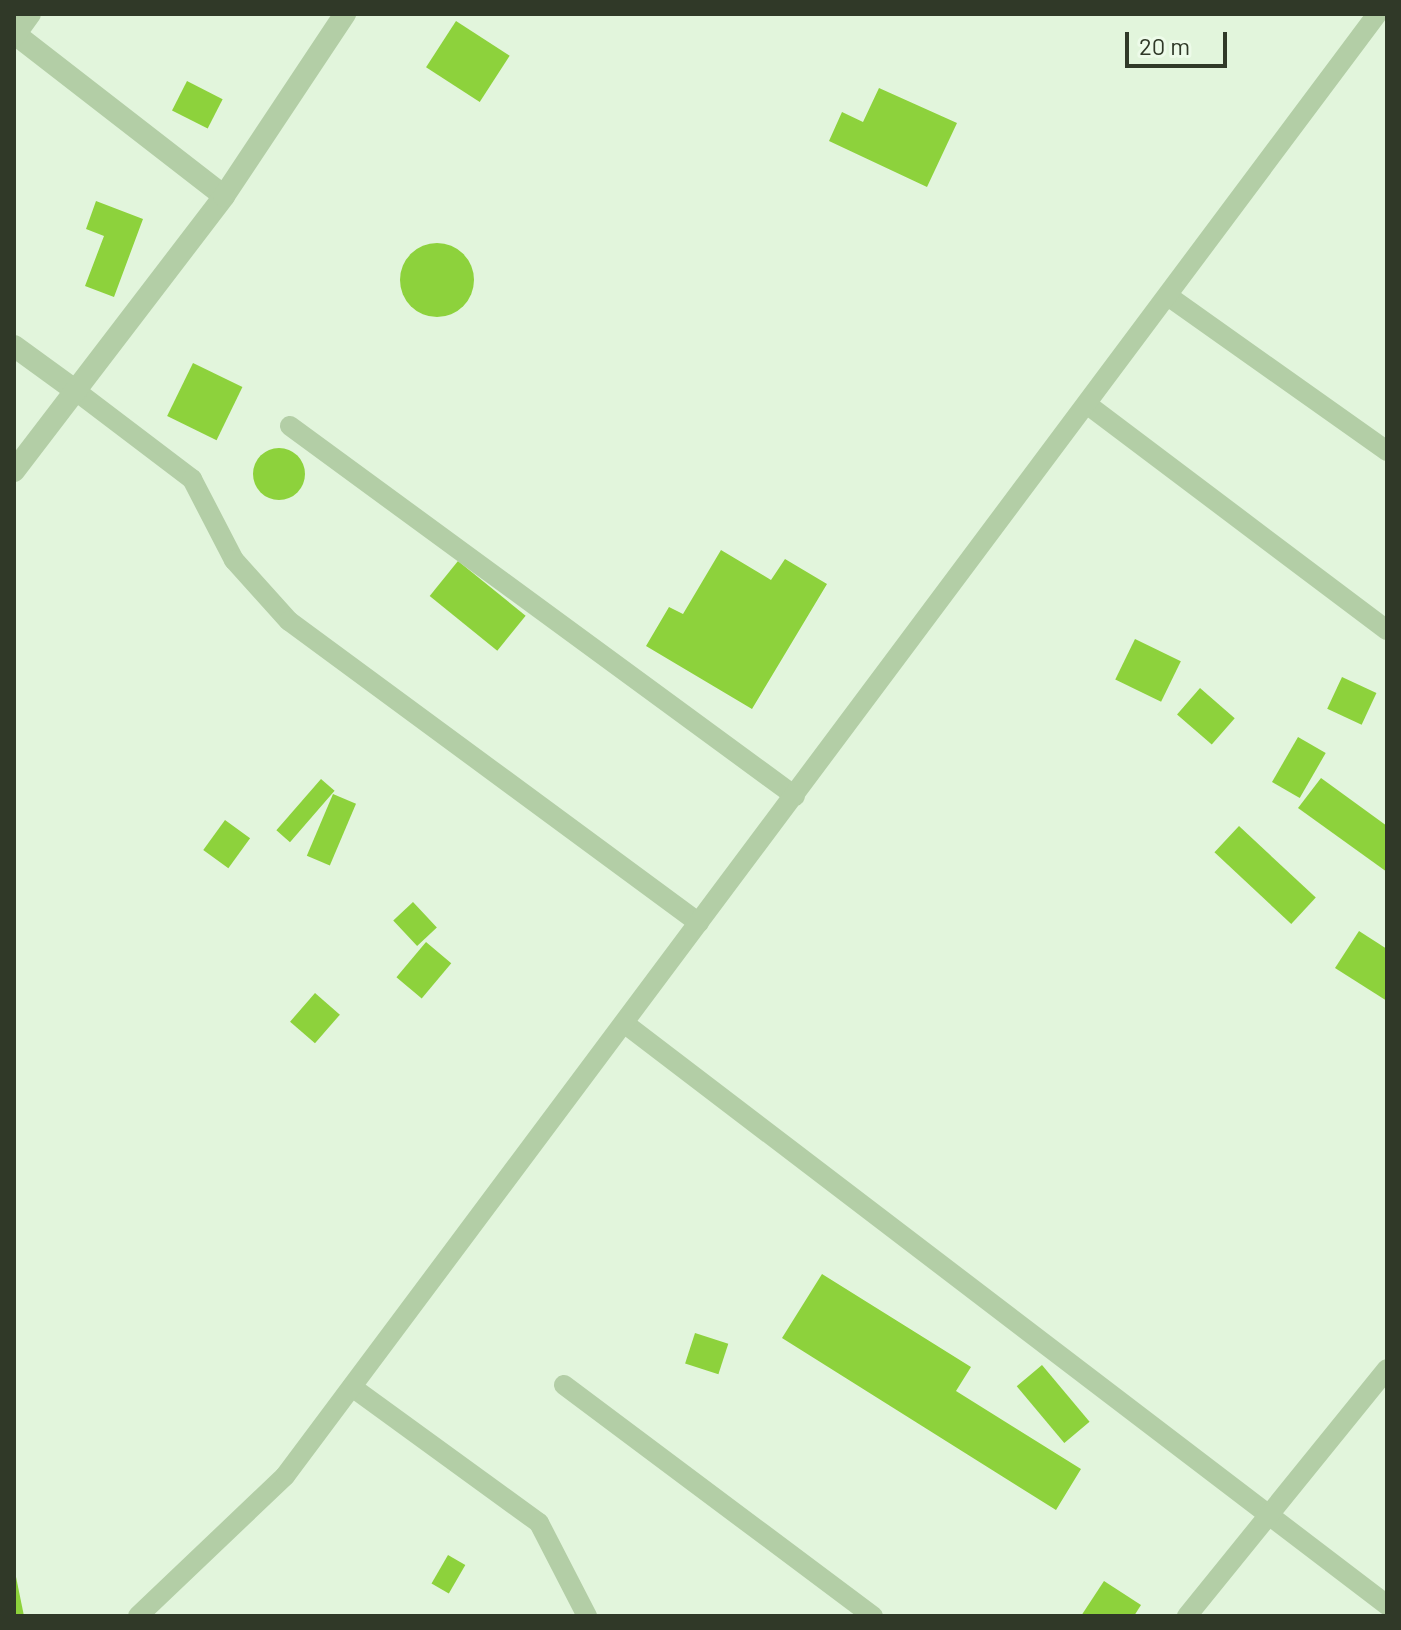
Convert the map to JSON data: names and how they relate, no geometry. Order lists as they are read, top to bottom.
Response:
{
  "scale_bar": "20 m"
}
